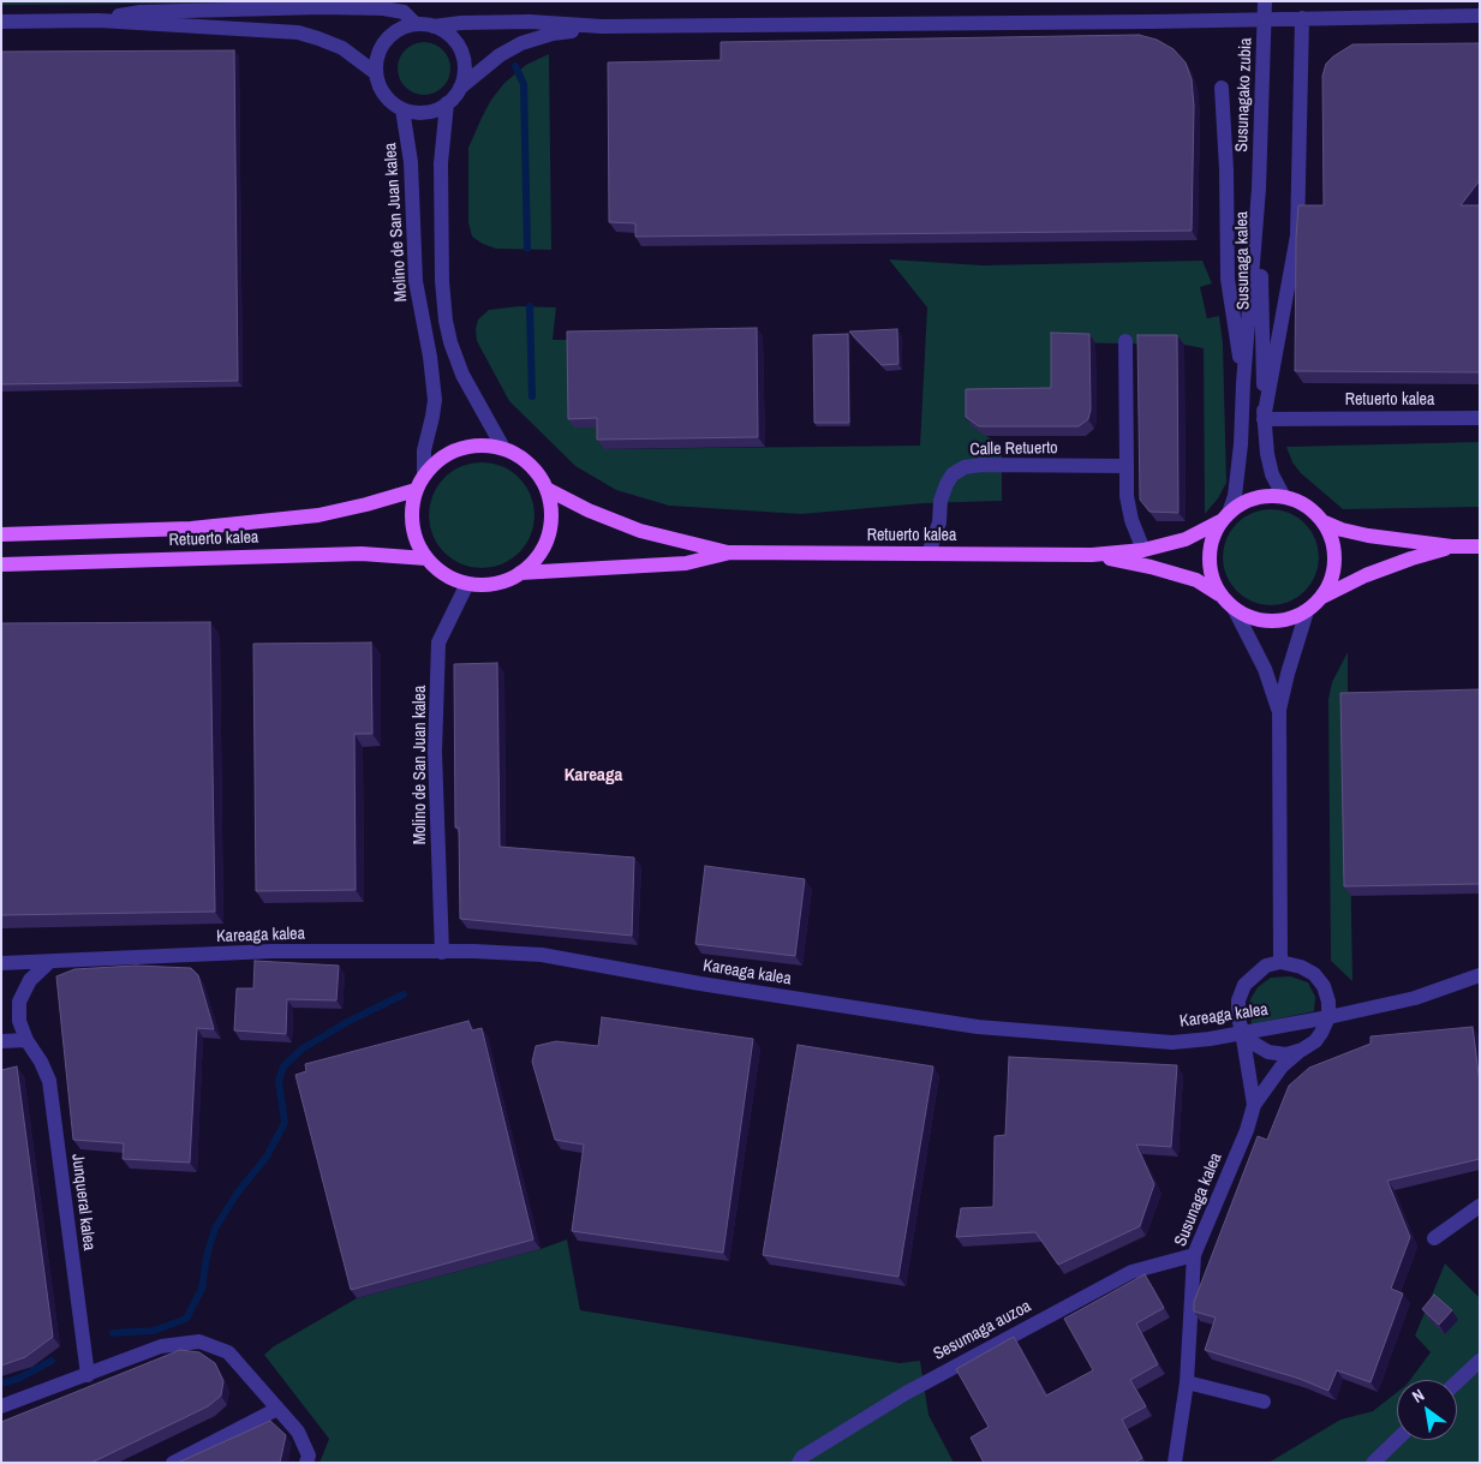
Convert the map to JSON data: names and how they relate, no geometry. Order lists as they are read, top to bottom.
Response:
{
  "streets": {
    "main road": ["Retuerto kalea"],
    "street": [
      "Susunagako zubia",
      "Molino de San Juan kalea",
      "Susunaga kalea",
      "Calle Retuerto",
      "Kareaga kalea",
      "Junqueral kalea",
      "Sesumaga auzoa"
    ]
  },
  "crossings": [
    ["Susunagako zubia", "Susunaga kalea"],
    ["Molino de San Juan kalea", "Retuerto kalea"],
    ["Molino de San Juan kalea", "Kareaga kalea"],
    ["Susunaga kalea", "Retuerto kalea"],
    ["Susunaga kalea", "Sesumaga auzoa"],
    ["Retuerto kalea", "Calle Retuerto"],
    ["Kareaga kalea", "Junqueral kalea"]
  ],
  "districts": ["Kareaga"],
  "north": "top left"
}
